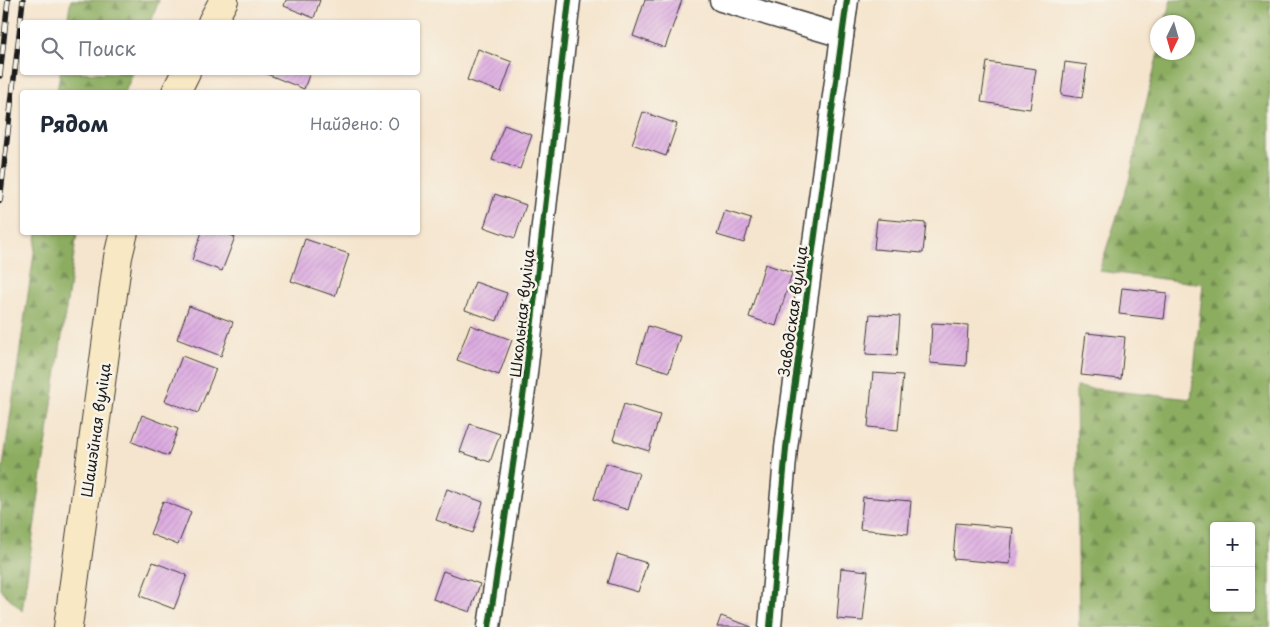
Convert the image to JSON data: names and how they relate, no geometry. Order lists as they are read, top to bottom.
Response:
{
  "streets": {
    "main road": ["Шашэйная вуліца"],
    "street": ["Заводская вуліца", "Школьная вуліца"]
  },
  "north": "bottom",
  "page": {
    "search": "Поиск",
    "heading": ["Рядом", "Найдено: 0"],
    "map_buttons": ["+", "−"]
  }
}
